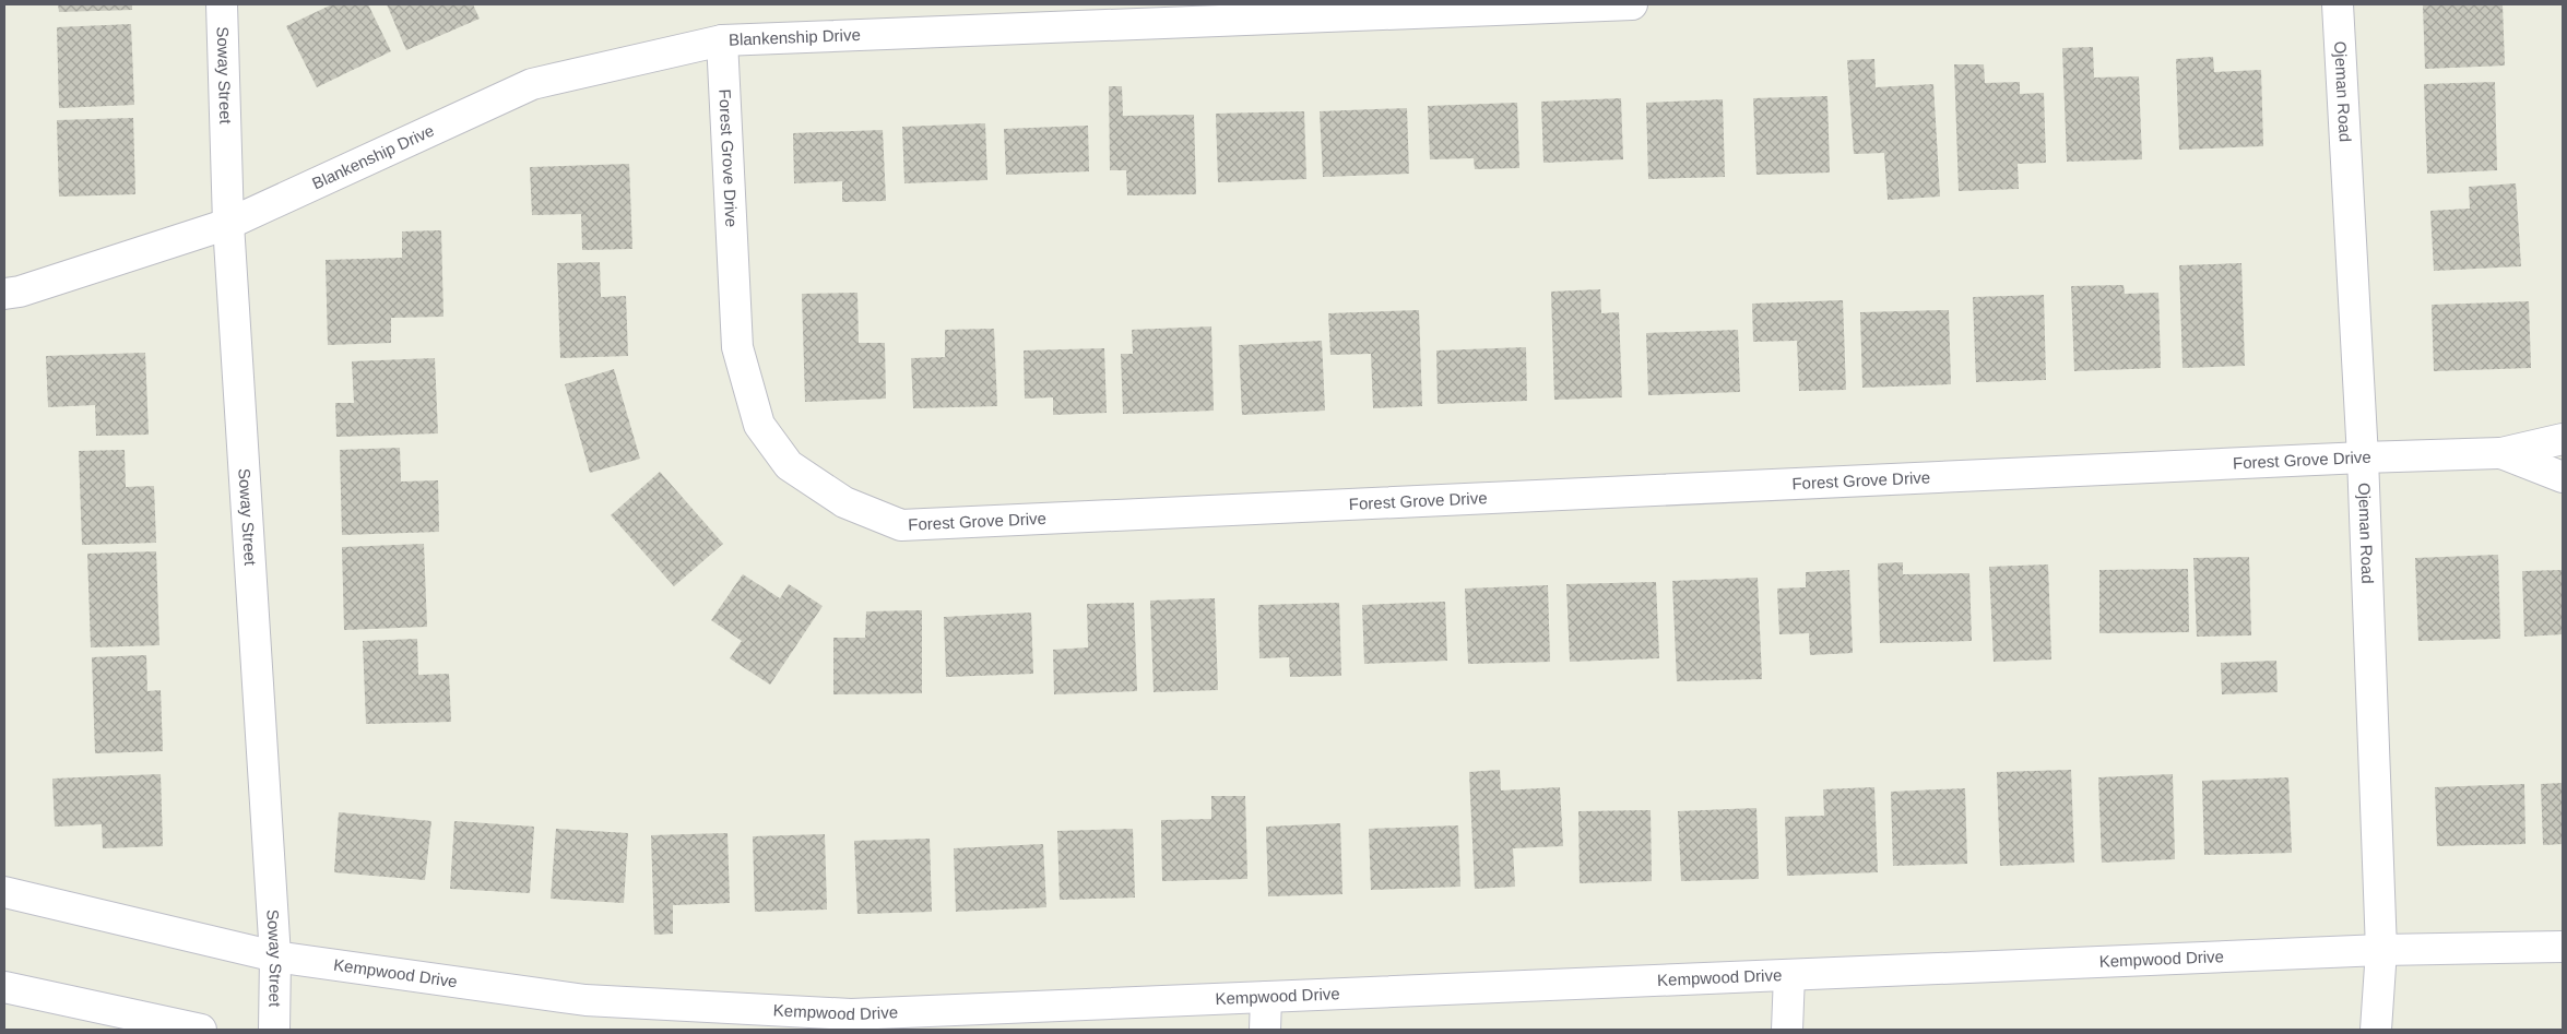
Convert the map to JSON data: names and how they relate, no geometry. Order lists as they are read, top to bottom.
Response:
{
  "streets": {
    "street": [
      "Blankenship Drive",
      "Soway Street",
      "Ojeman Road",
      "Forest Grove Drive",
      "Kempwood Drive"
    ]
  },
  "crossings": [
    ["Blankenship Drive", "Soway Street"],
    ["Blankenship Drive", "Forest Grove Drive"],
    ["Soway Street", "Kempwood Drive"],
    ["Ojeman Road", "Forest Grove Drive"],
    ["Ojeman Road", "Kempwood Drive"]
  ]
}
